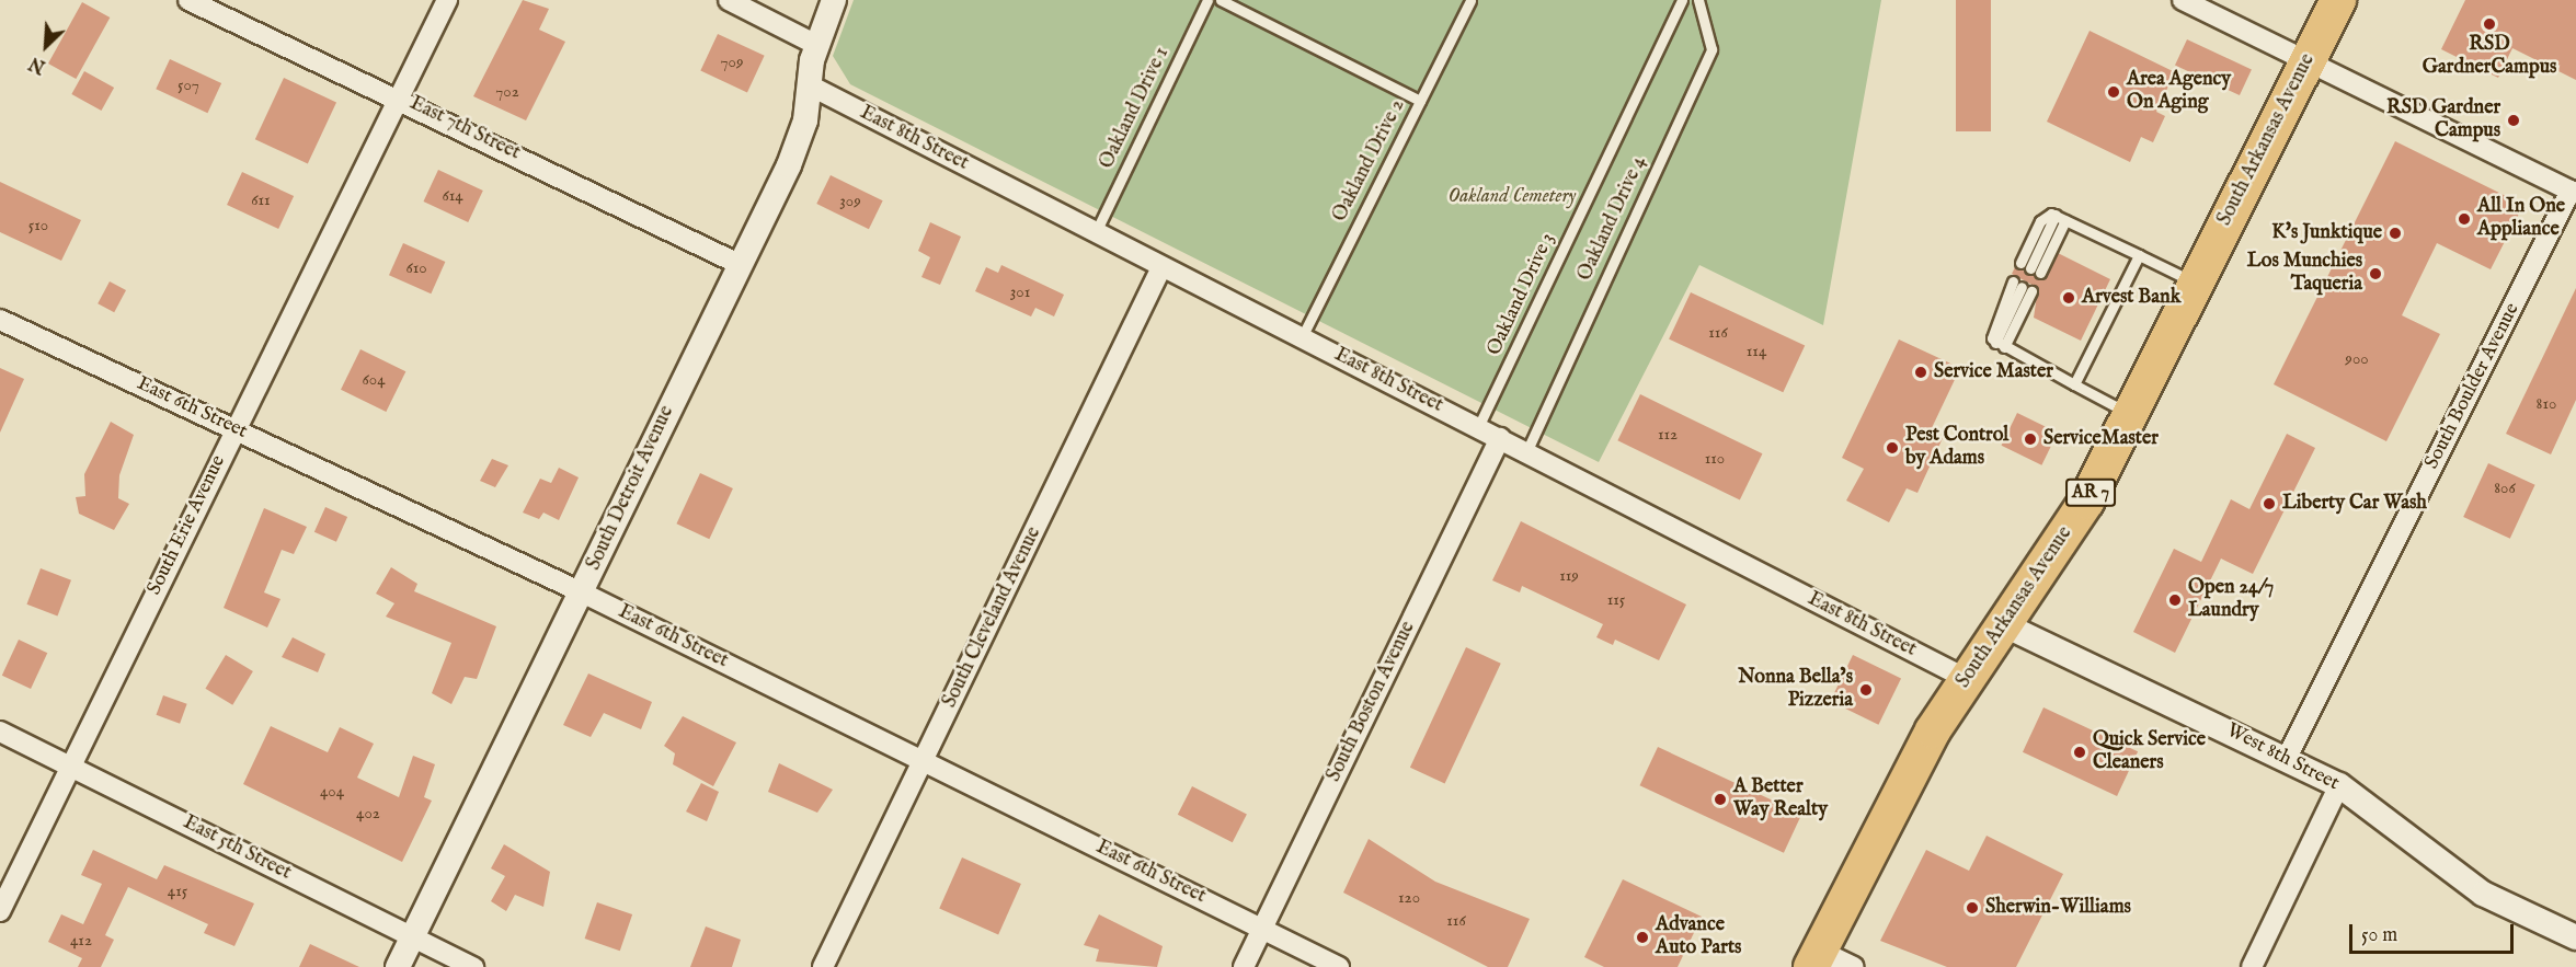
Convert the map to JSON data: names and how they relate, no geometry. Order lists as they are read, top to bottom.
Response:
{
  "streets": {
    "highway": ["South Arkansas Avenue", "AR 7"],
    "street": [
      "East 7th Street",
      "East 8th Street",
      "South Boulder Avenue",
      "East 6th Street",
      "South Detroit Avenue",
      "South Erie Avenue",
      "South Cleveland Avenue",
      "South Boston Avenue",
      "West 8th Street",
      "East 5th Street"
    ],
    "lane": [
      "Oakland Drive 1",
      "Oakland Drive 2",
      "Oakland Drive 4",
      "Oakland Drive 3"
    ]
  },
  "crossings": [
    ["Oakland Drive 1", "East 8th Street"],
    ["East 7th Street", "South Detroit Avenue"],
    ["East 7th Street", "South Erie Avenue"],
    ["East 8th Street", "South Arkansas Avenue"],
    ["East 8th Street", "Oakland Drive 2"],
    ["East 8th Street", "Oakland Drive 4"],
    ["East 8th Street", "Oakland Drive 3"],
    ["East 8th Street", "South Detroit Avenue"],
    ["East 8th Street", "South Cleveland Avenue"],
    ["East 8th Street", "South Boston Avenue"],
    ["South Arkansas Avenue", "West 8th Street"],
    ["South Boulder Avenue", "West 8th Street"],
    ["East 6th Street", "South Detroit Avenue"],
    ["East 6th Street", "South Erie Avenue"],
    ["East 6th Street", "South Cleveland Avenue"],
    ["East 6th Street", "South Boston Avenue"],
    ["South Detroit Avenue", "East 5th Street"],
    ["South Erie Avenue", "East 5th Street"]
  ],
  "parks": ["Oakland Cemetery"],
  "places": [
    "RSD GardnerCampus",
    "Area Agency On Aging",
    "RSD Gardner Campus",
    "All In One Appliance",
    "K's Junktique",
    "Los Munchies Taqueria",
    "Arvest Bank",
    "Service Master",
    "ServiceMaster",
    "Pest Control by Adams",
    "Liberty Car Wash",
    "Open 24/7 Laundry",
    "Nonna Bella’s Pizzeria",
    "Quick Service Cleaners",
    "A Better Way Realty",
    "Sherwin-Williams",
    "Advance Auto Parts"
  ],
  "house_numbers": [
    "709",
    "507",
    "702",
    "614",
    "611",
    "309",
    "510",
    "610",
    "301",
    "116",
    "114",
    "900",
    "604",
    "810",
    "112",
    "110",
    "806",
    "119",
    "115",
    "404",
    "402",
    "415",
    "120",
    "116",
    "412"
  ],
  "scale_bar": "50 m",
  "north": "bottom left"
}
